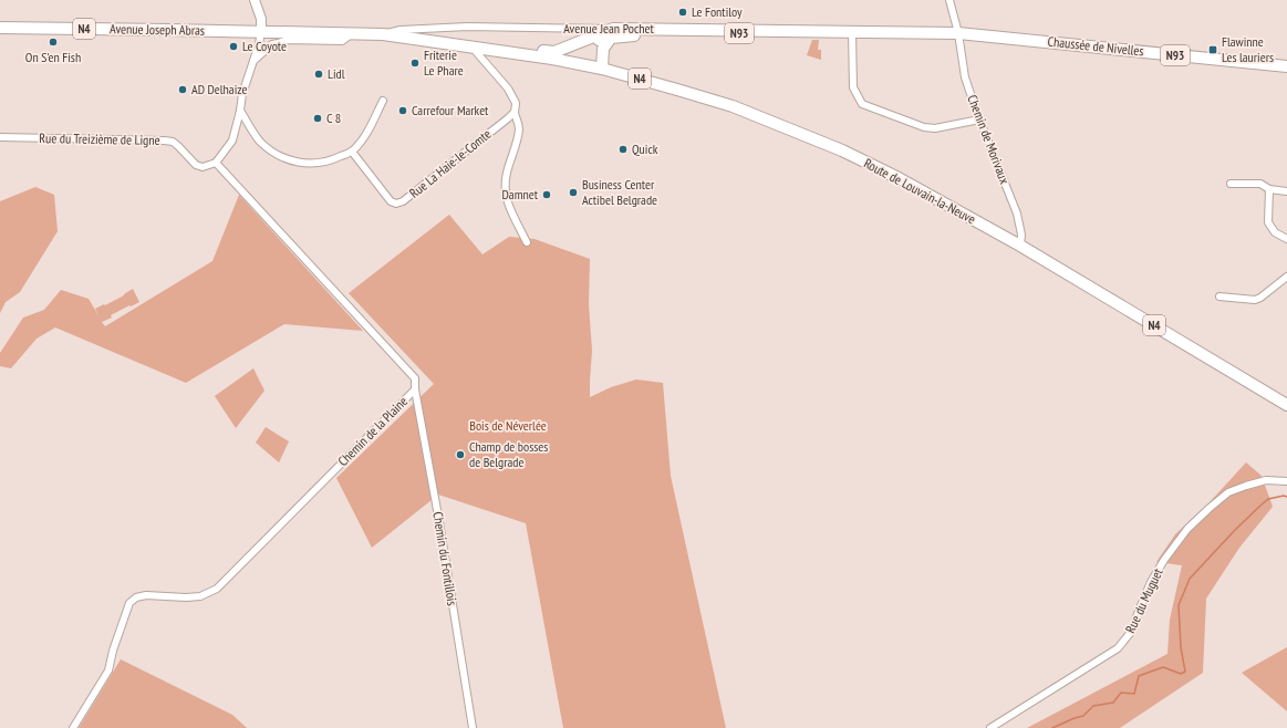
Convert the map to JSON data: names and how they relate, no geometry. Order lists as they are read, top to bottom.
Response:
{
  "streets": {
    "main road": [
      "N4",
      "Avenue Jean Pochet",
      "Avenue Joseph Abras",
      "N93",
      "Chaussée de Nivelles",
      "Route de Louvain-la-Neuve"
    ],
    "street": [
      "Rue du Treizième de Ligne",
      "Chemin de Morivaux",
      "Rue La Haie-le-Comte",
      "Chemin de la Plaine",
      "Chemin du Fontillois",
      "Rue du Muguet"
    ]
  },
  "crossings": [
    ["N4", "Avenue Jean Pochet"],
    ["N4", "N93"],
    ["N4", "Route de Louvain-la-Neuve"],
    ["Avenue Jean Pochet", "Avenue Joseph Abras"],
    ["Avenue Jean Pochet", "N93"],
    ["Avenue Jean Pochet", "Chaussée de Nivelles"],
    ["Avenue Jean Pochet", "Chemin de Morivaux"],
    ["N93", "Route de Louvain-la-Neuve"],
    ["Chaussée de Nivelles", "Chemin de Morivaux"],
    ["Rue du Treizième de Ligne", "Chemin de la Plaine"],
    ["Chemin de Morivaux", "Route de Louvain-la-Neuve"],
    ["Chemin de la Plaine", "Chemin du Fontillois"]
  ],
  "parks": ["Bois de Néverlée"],
  "places": {
    "other": [
      "Le Fontiloy",
      "On S'en Fish",
      "Le Coyote",
      "Friterie Le Phare",
      "Lidl",
      "AD Delhaize",
      "Carrefour Market",
      "C 8",
      "Quick",
      "Business Center Actibel Belgrade",
      "Damnet",
      "Champ de bosses de Belgrade"
    ],
    "transit": ["Flawinne Les lauriers"]
  }
}
